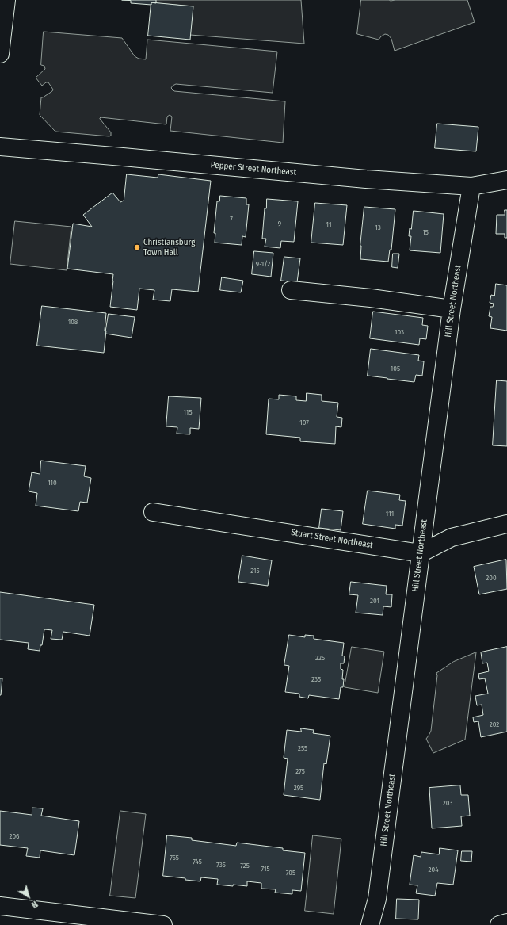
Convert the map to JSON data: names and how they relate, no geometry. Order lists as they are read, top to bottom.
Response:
{
  "streets": {
    "street": ["Pepper Street Northeast", "Hill Street Northeast", "Stuart Street Northeast"]
  },
  "crossings": [
    ["Pepper Street Northeast", "Hill Street Northeast"],
    ["Hill Street Northeast", "Stuart Street Northeast"]
  ],
  "places": ["Christiansburg Town Hall"],
  "house_numbers": [
    "7",
    "9",
    "11",
    "13",
    "15",
    "9-1/2",
    "108",
    "103",
    "105",
    "115",
    "107",
    "110",
    "111",
    "215",
    "200",
    "201",
    "225",
    "235",
    "202",
    "255",
    "275",
    "295",
    "203",
    "206",
    "755",
    "745",
    "735",
    "725",
    "715",
    "204",
    "705"
  ],
  "north": "bottom right"
}
